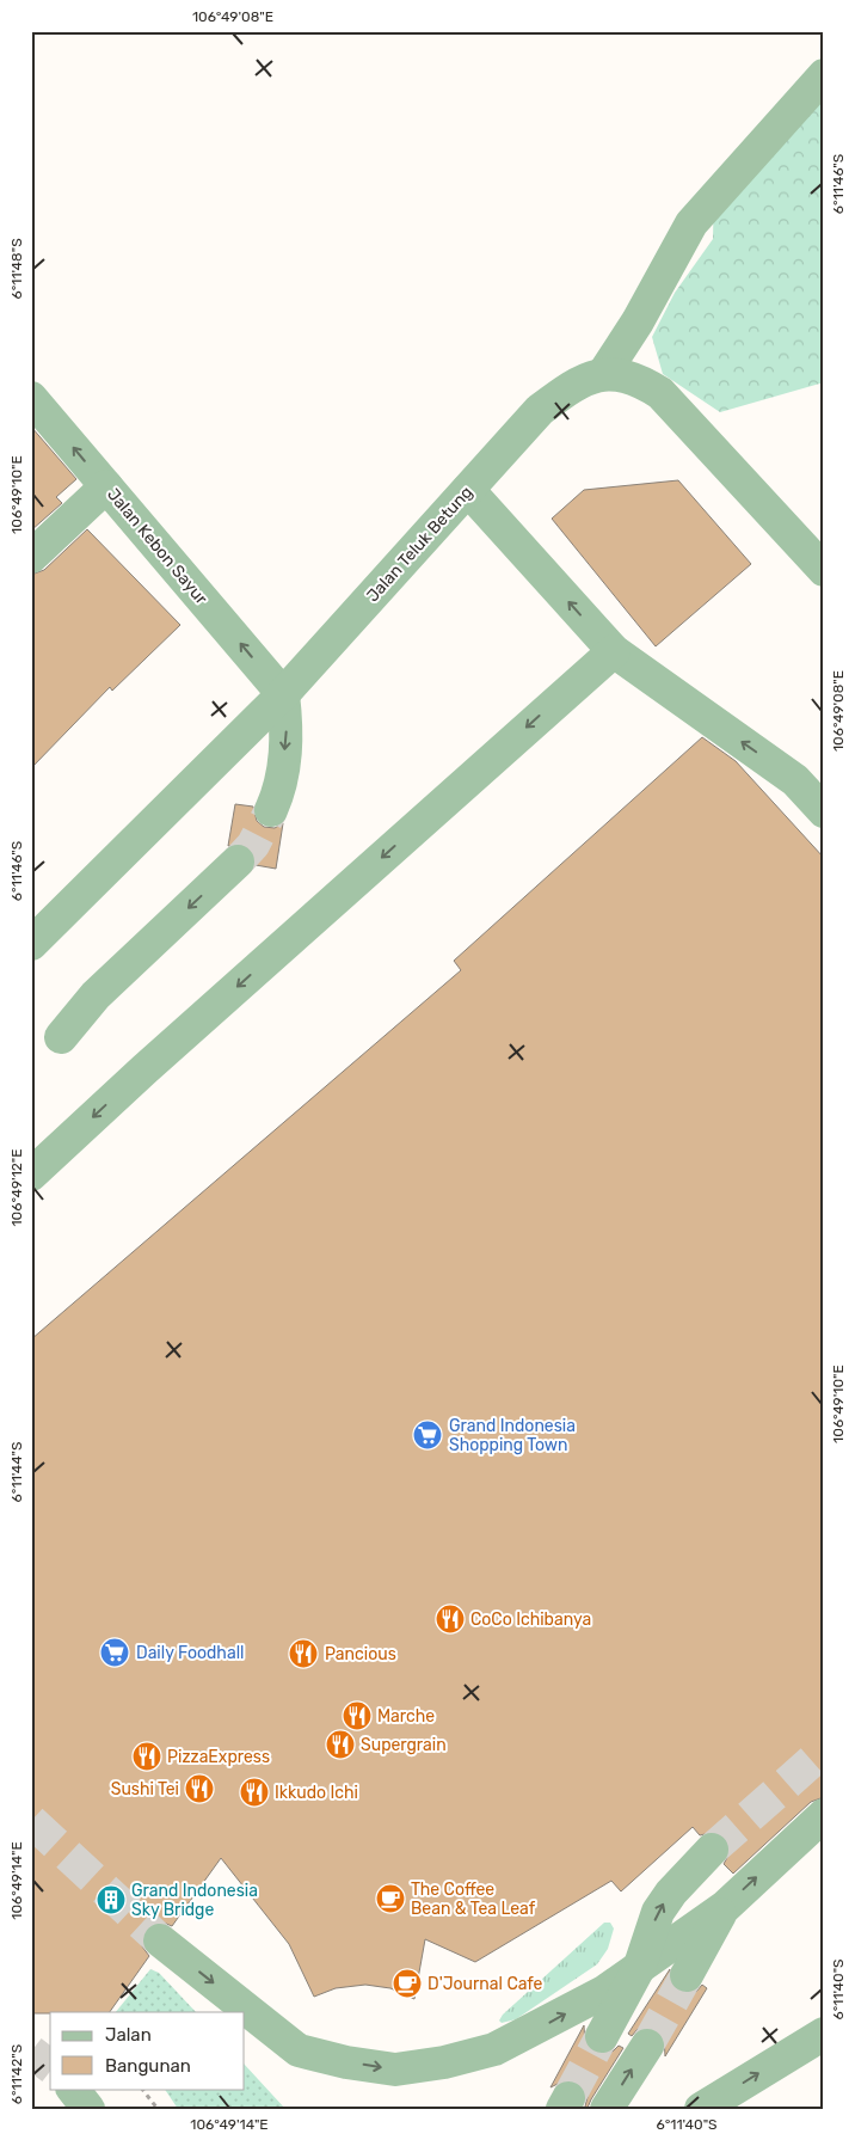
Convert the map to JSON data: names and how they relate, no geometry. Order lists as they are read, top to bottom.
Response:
{
  "streets": {
    "street": ["Jalan Teluk Betung", "Jalan Kebon Sayur"]
  },
  "crossings": [
    ["Jalan Teluk Betung", "Jalan Kebon Sayur"]
  ],
  "one_way": ["Jalan Kebon Sayur"],
  "places": {
    "supermarket": ["Grand Indonesia Shopping Town", "Daily Foodhall"],
    "restaurant": [
      "CoCo Ichibanya",
      "Pancious",
      "Marche",
      "Supergrain",
      "PizzaExpress",
      "Sushi Tei",
      "Ikkudo Ichi"
    ],
    "cafe": ["The Coffee Bean & Tea Leaf", "D'Journal Cafe"],
    "building": ["Grand Indonesia Sky Bridge"]
  },
  "legend": ["Jalan", "Bangunan"],
  "coordinates": [
    "106°49'08\"E",
    "6°11'46\"S",
    "6°11'48\"S",
    "106°49'10\"E",
    "106°49'12\"E",
    "6°11'44\"S",
    "106°49'14\"E",
    "6°11'40\"S",
    "6°11'42\"S"
  ]
}
